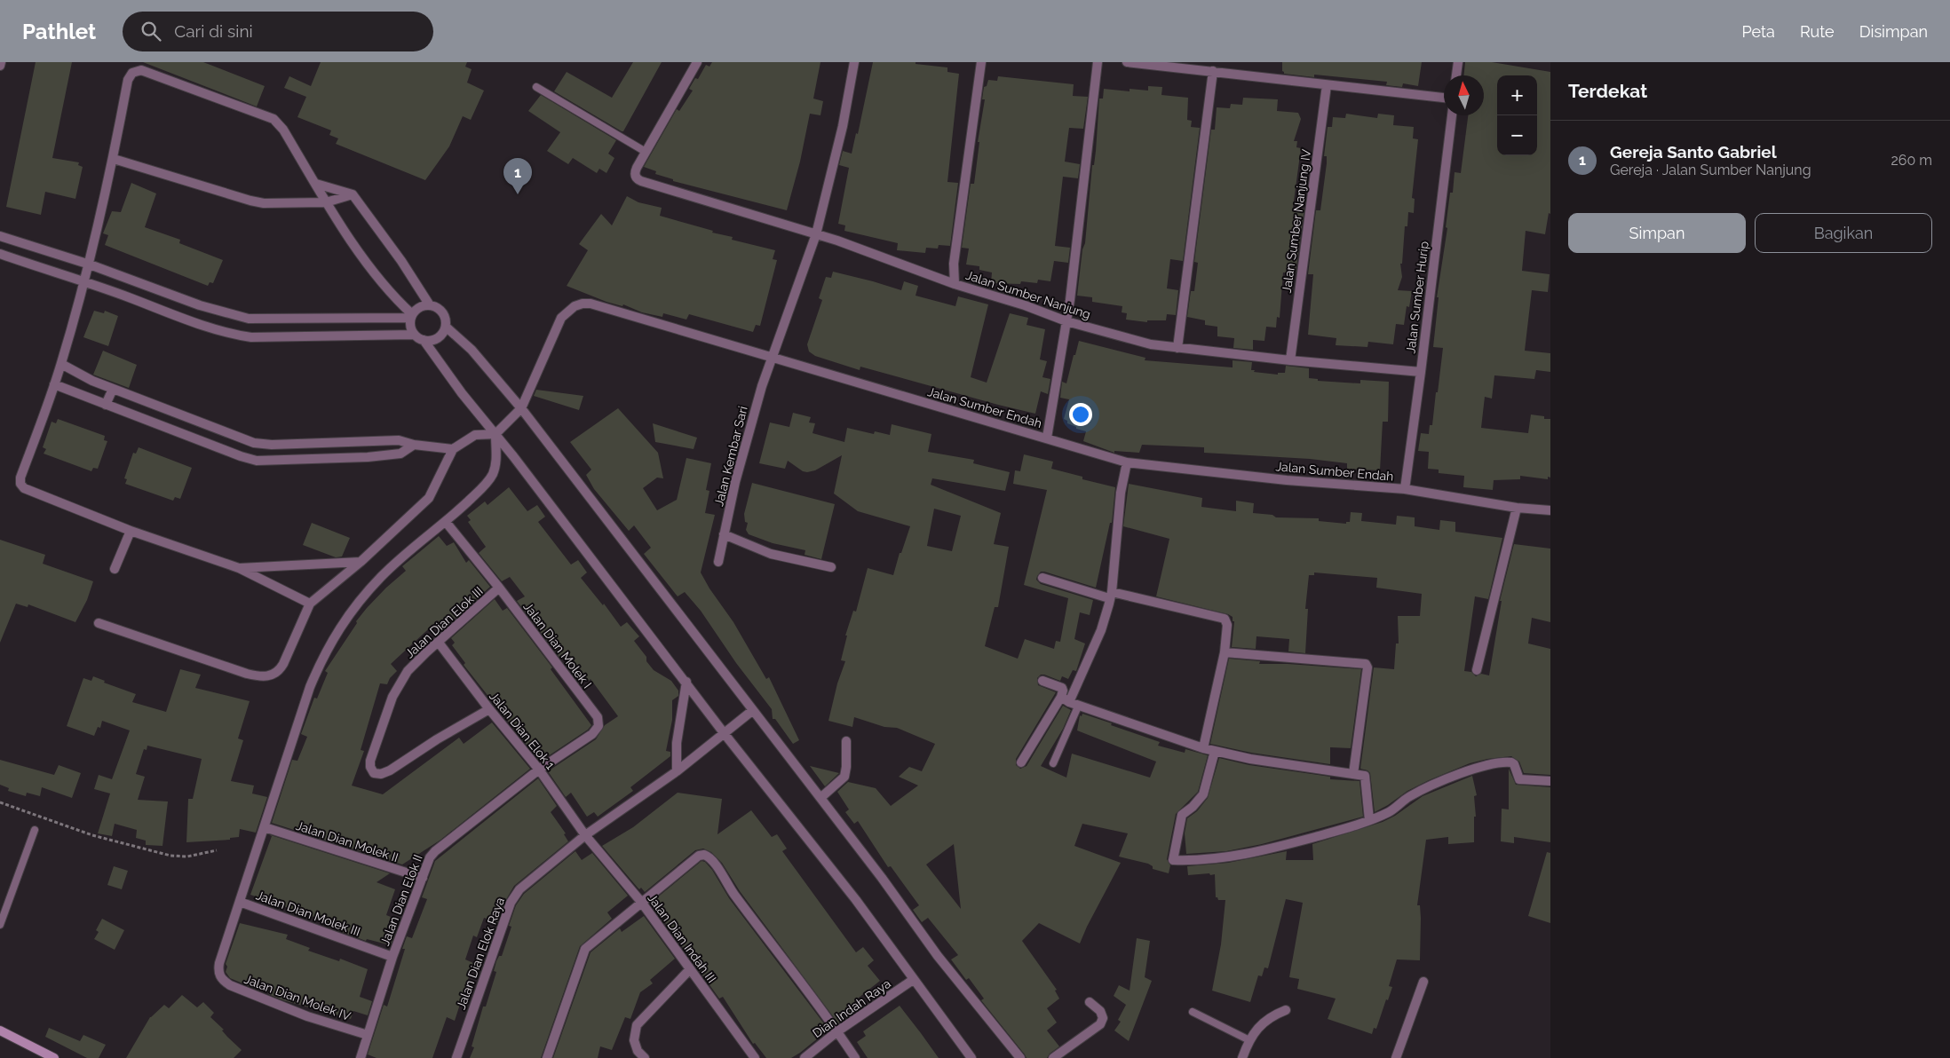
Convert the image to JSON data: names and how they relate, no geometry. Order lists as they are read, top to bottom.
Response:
{
  "streets": {
    "street": [
      "Jalan Sumber Nanjung IV",
      "Jalan Sumber Nanjung",
      "Jalan Sumber Hurip",
      "Jalan Sumber Endah",
      "Jalan Kembar Sari",
      "Jalan Dian Elok III",
      "Jalan Dian Molek I",
      "Jalan Dian Elok 1",
      "Jalan Dian Molek II",
      "Jalan Dian Elok II",
      "Jalan Dian Molek III",
      "Jalan Dian Indah III",
      "Jalan Dian Elok Raya",
      "Jalan Dian Molek IV",
      "Dian Indah Raya"
    ]
  },
  "crossings": [
    ["Jalan Sumber Nanjung IV", "Jalan Sumber Nanjung"],
    ["Jalan Sumber Nanjung", "Jalan Sumber Hurip"],
    ["Jalan Sumber Nanjung", "Jalan Kembar Sari"],
    ["Jalan Sumber Hurip", "Jalan Sumber Endah"],
    ["Jalan Sumber Endah", "Jalan Kembar Sari"],
    ["Jalan Dian Elok III", "Jalan Dian Molek I"],
    ["Jalan Dian Elok III", "Jalan Dian Elok 1"],
    ["Jalan Dian Molek I", "Jalan Dian Elok 1"],
    ["Jalan Dian Molek I", "Jalan Dian Elok II"],
    ["Jalan Dian Elok 1", "Jalan Dian Elok II"],
    ["Jalan Dian Elok 1", "Jalan Dian Indah III"],
    ["Jalan Dian Elok 1", "Jalan Dian Elok Raya"],
    ["Jalan Dian Molek II", "Jalan Dian Elok II"],
    ["Jalan Dian Elok II", "Jalan Dian Molek III"],
    ["Jalan Dian Elok II", "Jalan Dian Molek IV"],
    ["Jalan Dian Molek III", "Jalan Dian Molek IV"],
    ["Jalan Dian Indah III", "Jalan Dian Elok Raya"]
  ],
  "north": "top",
  "page": {
    "header": "Pathlet",
    "search": "Cari di sini",
    "nav": ["Peta", "Rute", "Disimpan"],
    "heading": "Terdekat",
    "map_buttons": ["+", "−"],
    "list": [
      {
        "mark": "1",
        "name": "Gereja Santo Gabriel",
        "note": "Gereja · Jalan Sumber Nanjung",
        "value": "260 m"
      }
    ],
    "pins": "1",
    "buttons": ["Simpan", "Bagikan"]
  }
}
